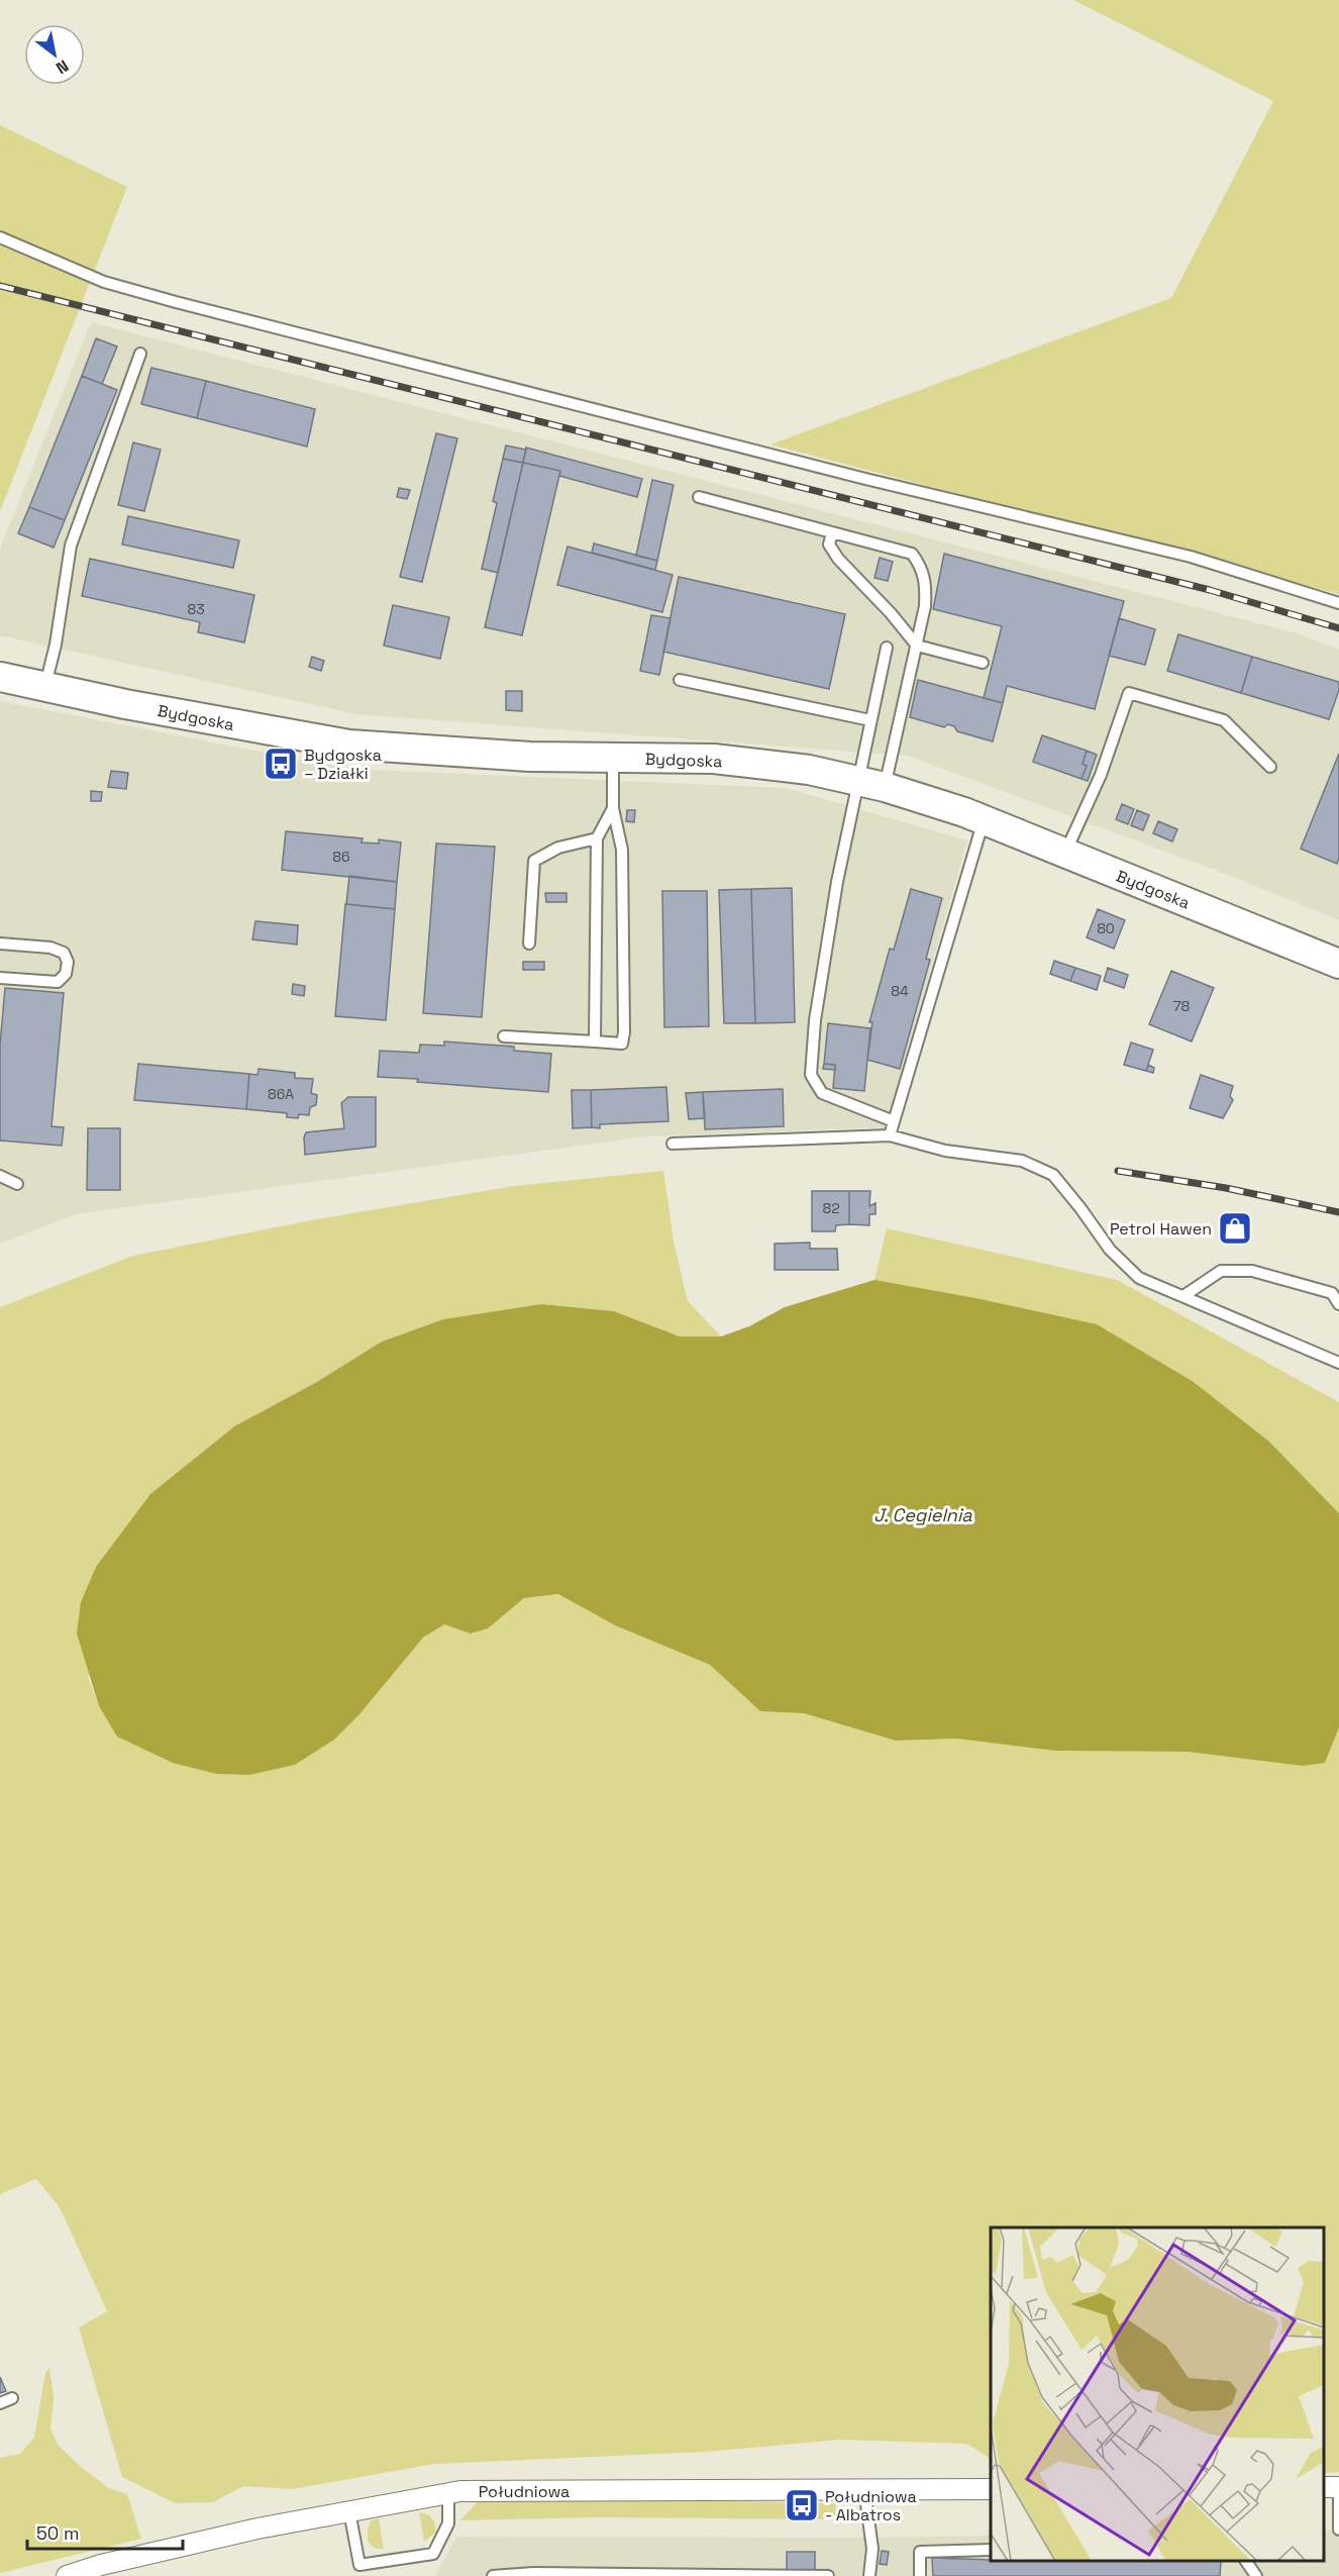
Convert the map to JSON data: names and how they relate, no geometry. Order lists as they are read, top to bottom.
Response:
{
  "streets": {
    "street": ["Bydgoska", "Południowa"]
  },
  "water": ["J. Cegielnia"],
  "places": {
    "bus stop": ["Bydgoska – Działki", "Południowa - Albatros"],
    "shop": ["Petrol Hawen"]
  },
  "house_numbers": [
    "83",
    "86",
    "80",
    "84",
    "78",
    "86A",
    "82"
  ],
  "scale_bar": "50 m",
  "north": "bottom right"
}
